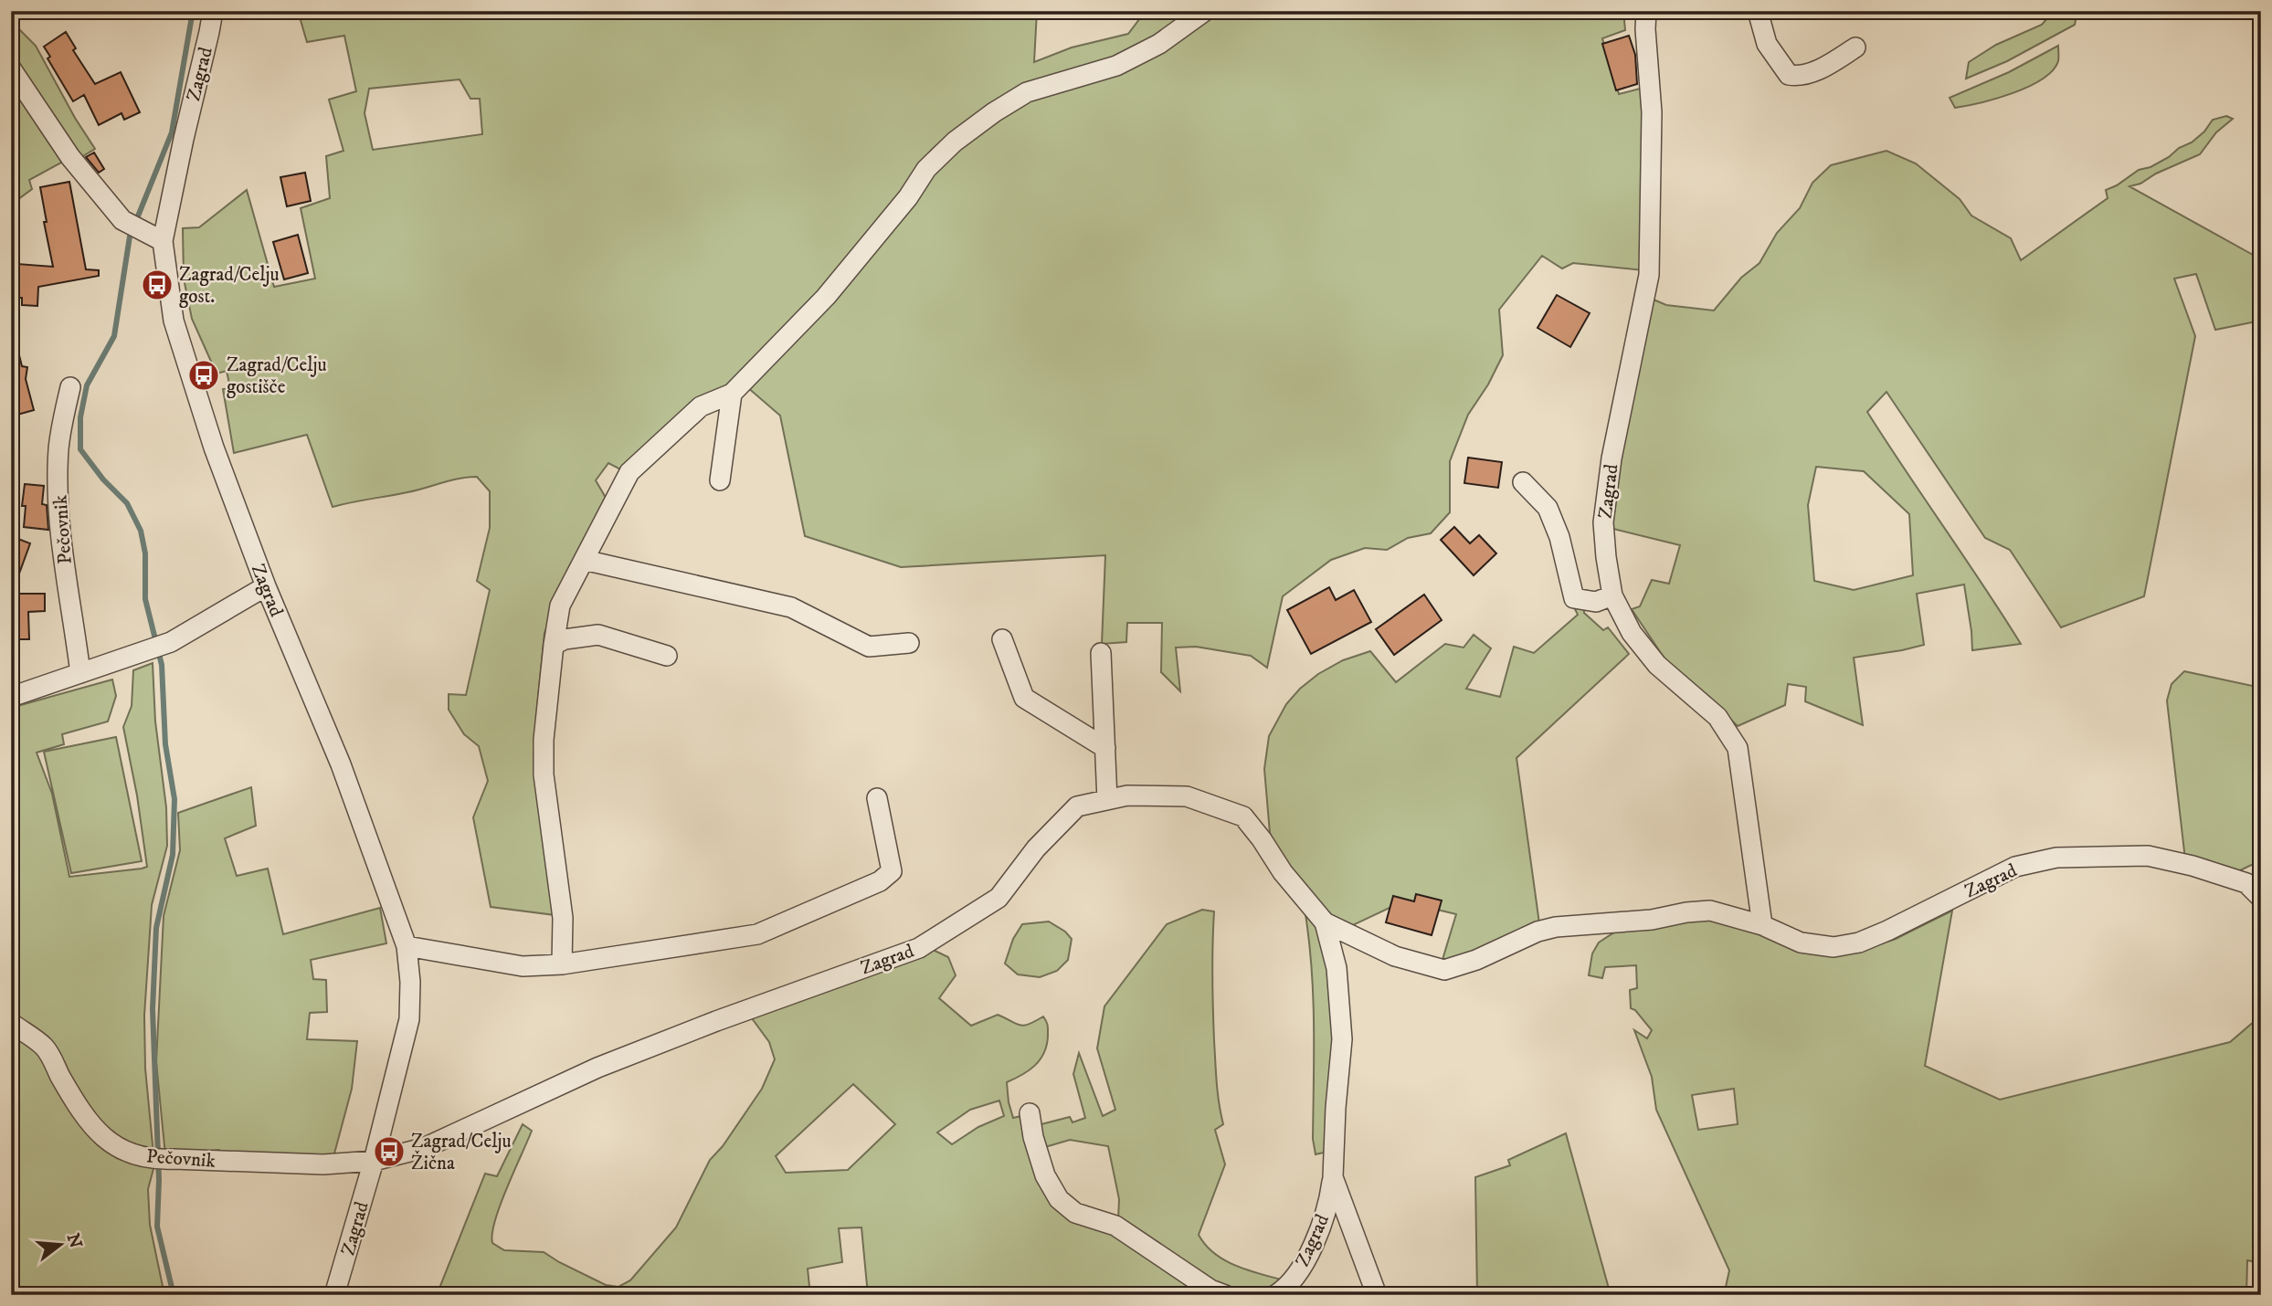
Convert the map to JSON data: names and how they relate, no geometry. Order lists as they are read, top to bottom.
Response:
{
  "streets": {
    "street": ["Zagrad", "Pečovnik"]
  },
  "crossings": [
    ["Zagrad", "Pečovnik"]
  ],
  "places": {
    "bus stop": ["Zagrad/Celju gost.", "Zagrad/Celju gostišče", "Zagrad/Celju Žična"]
  },
  "north": "right"
}
